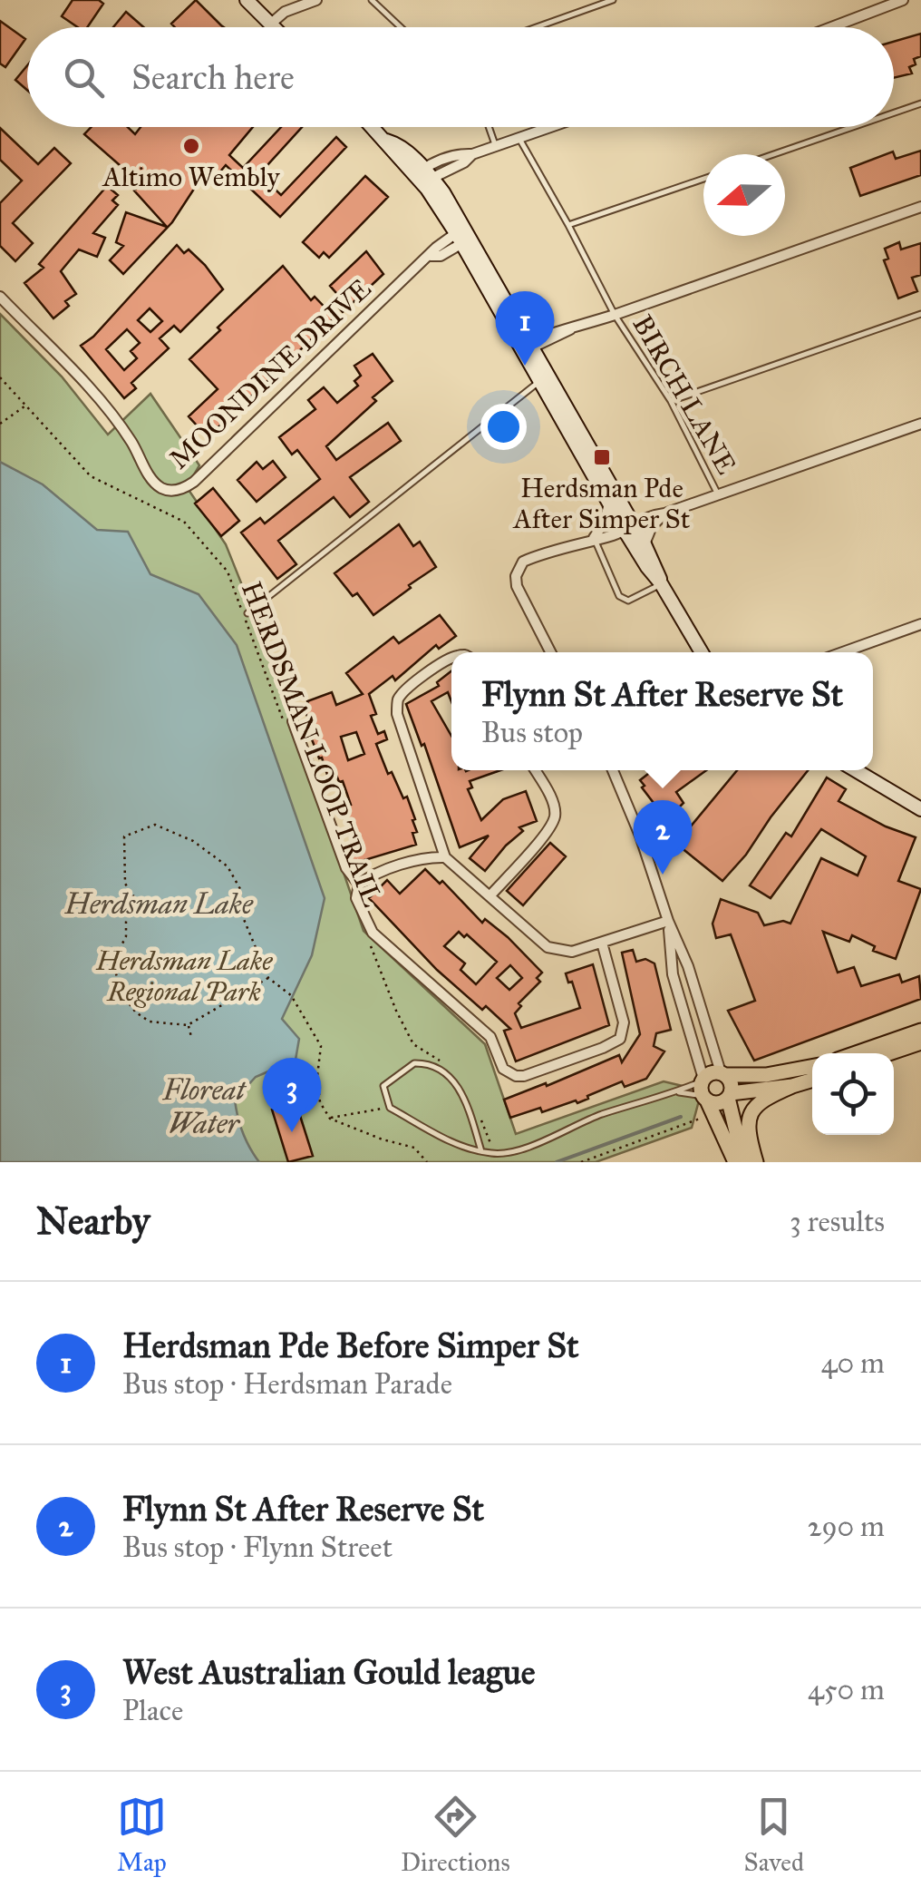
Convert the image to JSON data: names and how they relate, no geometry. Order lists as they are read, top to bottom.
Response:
{
  "streets": {
    "street": ["MOONDINE DRIVE"],
    "lane": ["BIRCH LANE"],
    "path": ["HERDSMAN LOOP TRAIL"]
  },
  "water": ["Herdsman Lake", "Floreat Water"],
  "parks": ["Herdsman Lake Regional Park"],
  "places": {
    "other": ["Altimo Wembly"],
    "transit": ["Herdsman Pde After Simper St"]
  },
  "north": "left",
  "page": {
    "search": "Search here",
    "pins": ["1", "2", "3"],
    "popup": ["Flynn St After Reserve St", "Bus stop"],
    "heading": ["Nearby", "3 results"],
    "list": [
      {
        "mark": "1",
        "name": "Herdsman Pde Before Simper St",
        "note": "Bus stop · Herdsman Parade",
        "value": "40 m"
      },
      {
        "mark": "2",
        "name": "Flynn St After Reserve St",
        "note": "Bus stop · Flynn Street",
        "value": "290 m"
      },
      {
        "mark": "3",
        "name": "West Australian Gould league",
        "note": "Place",
        "value": "450 m"
      }
    ],
    "nav": ["Map", "Directions", "Saved"]
  }
}
